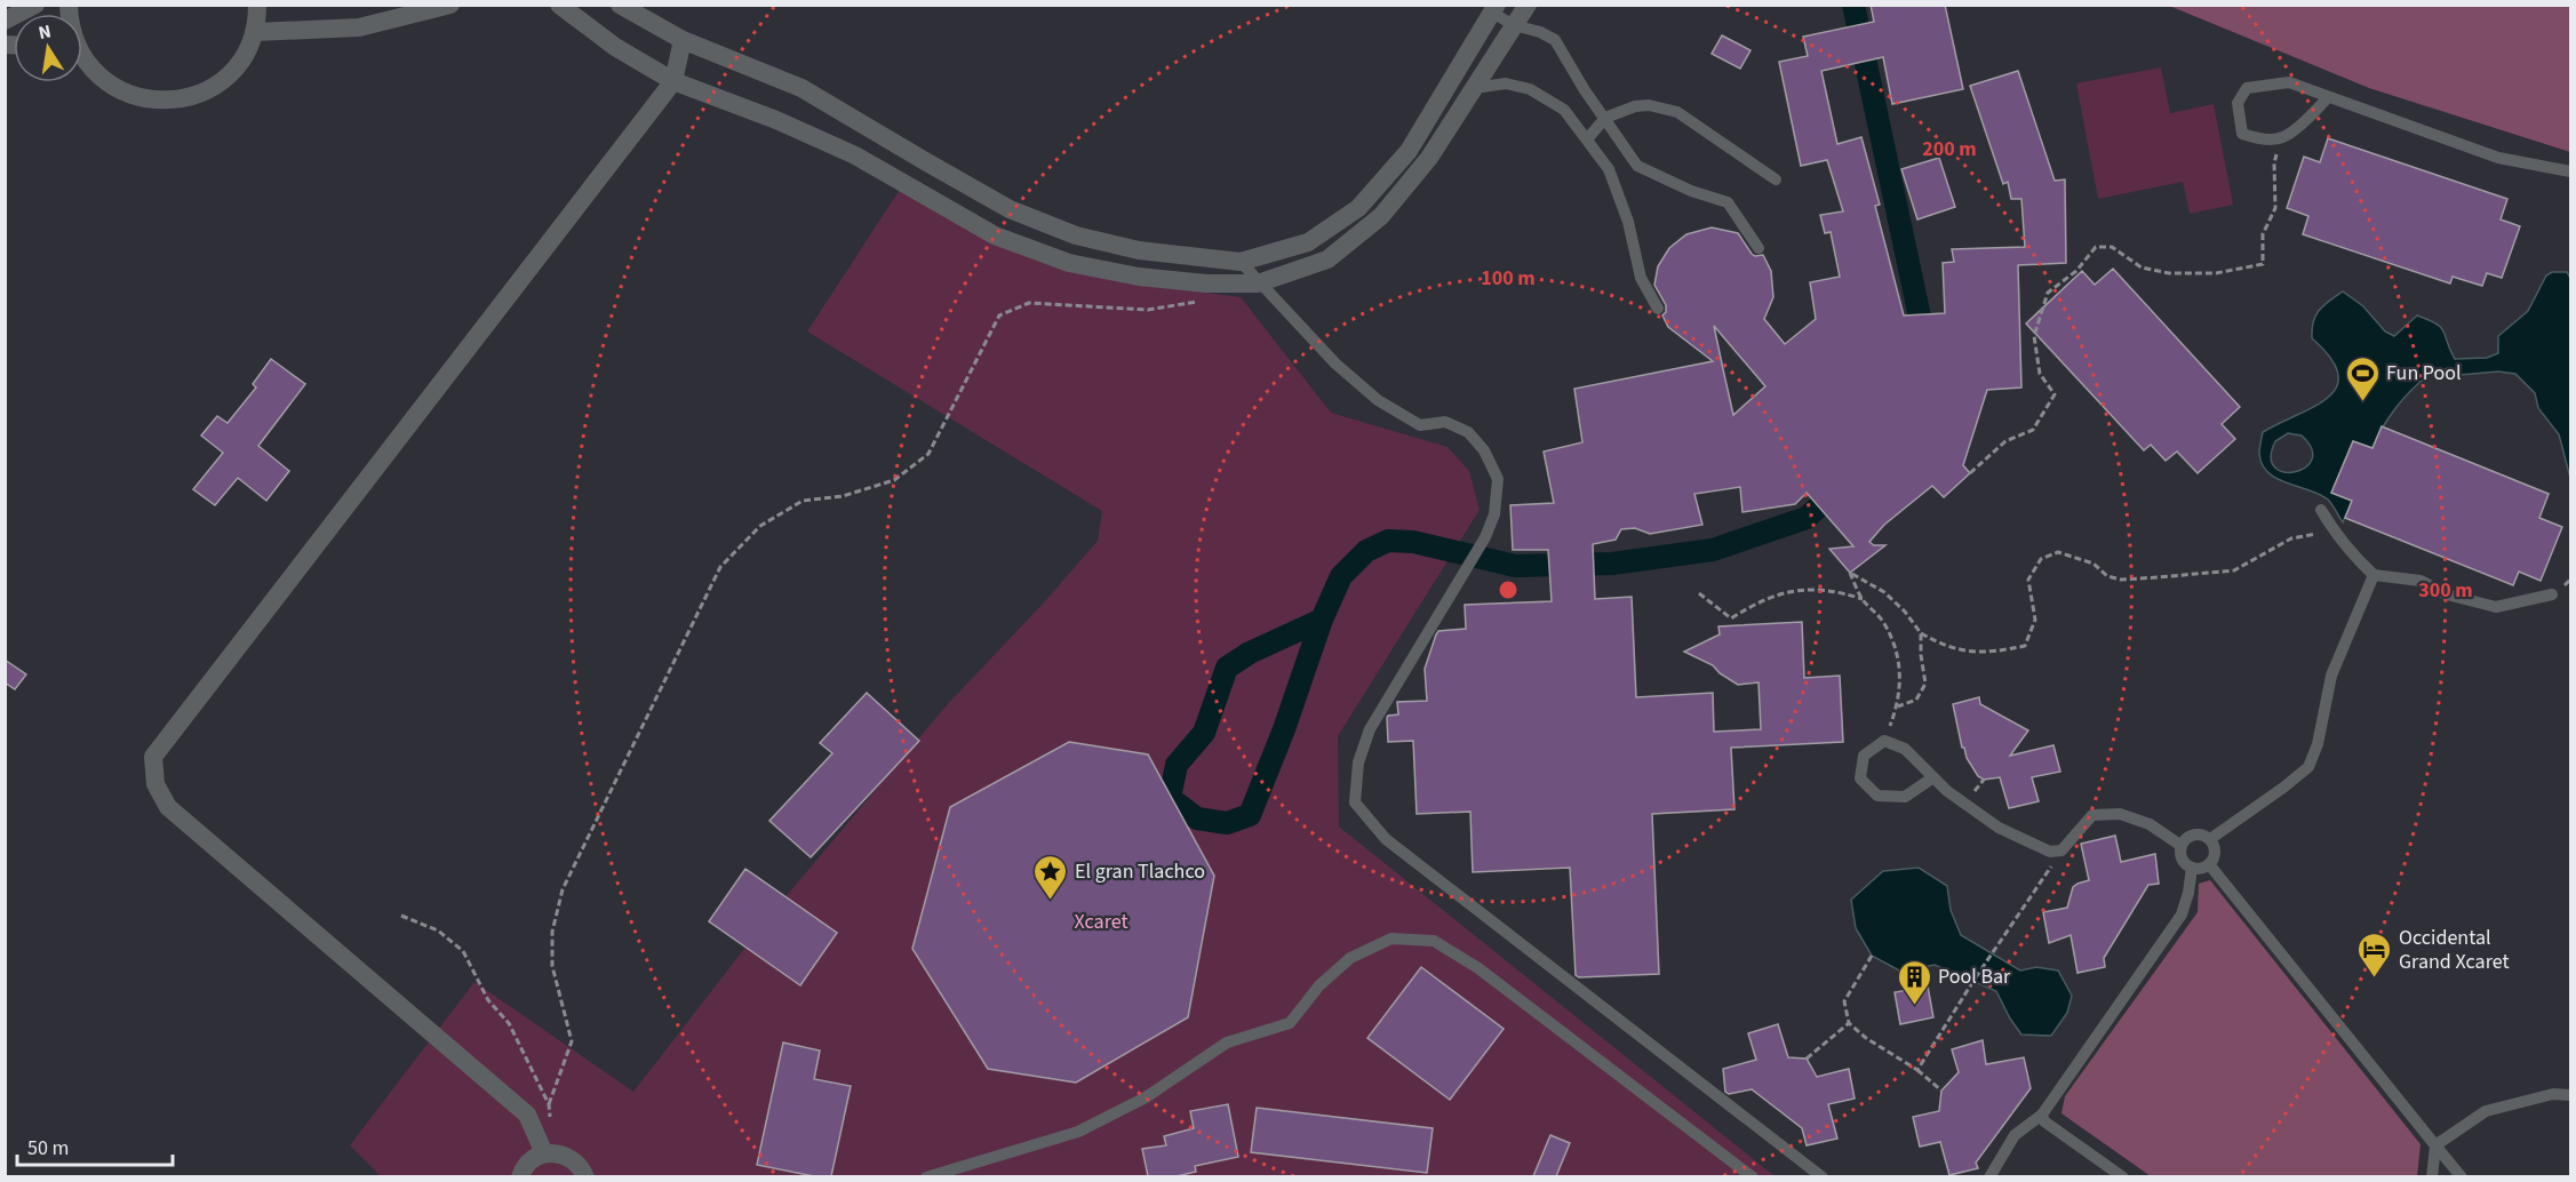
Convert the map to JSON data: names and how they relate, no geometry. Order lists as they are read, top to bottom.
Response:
{
  "parks": ["Xcaret"],
  "places": {
    "sports": ["Fun Pool"],
    "place": ["El gran Tlachco"],
    "hotel": ["Occidental Grand Xcaret"],
    "building": ["Pool Bar"]
  },
  "scale_bar": "50 m",
  "north": "top",
  "rings": ["200 m", "100 m", "300 m"]
}
